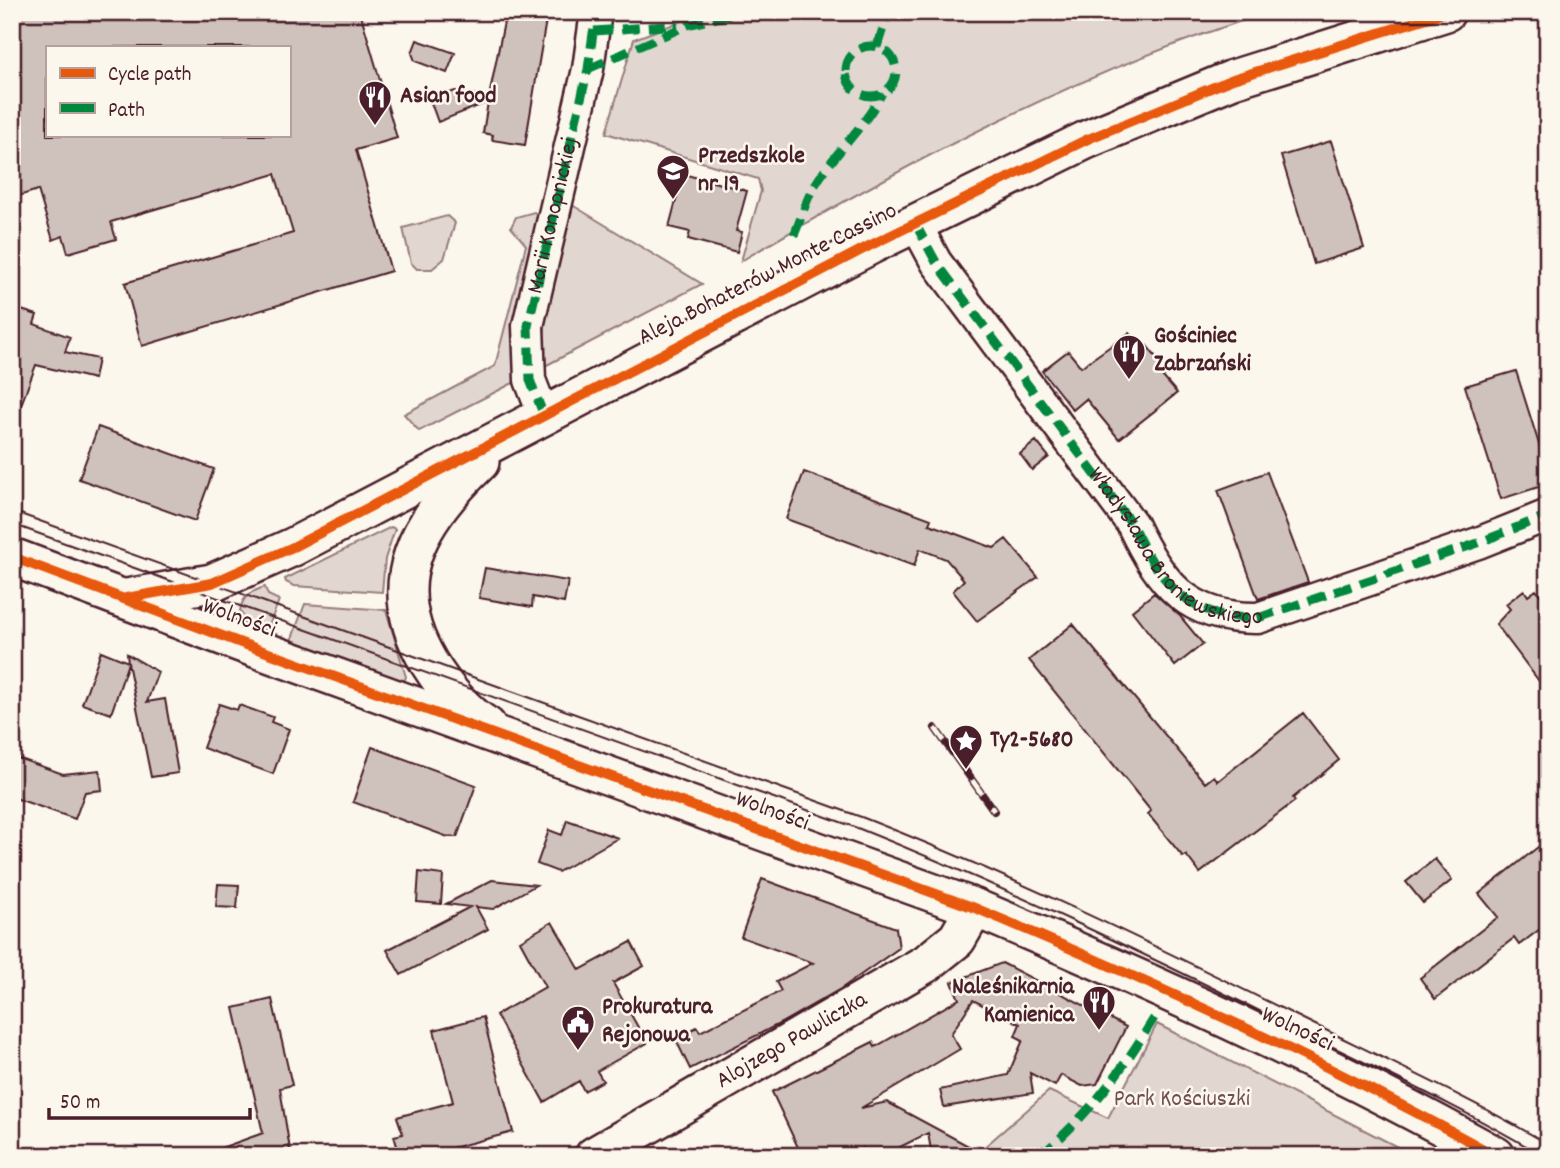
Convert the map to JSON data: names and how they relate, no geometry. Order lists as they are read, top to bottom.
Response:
{
  "streets": {
    "street": [
      "Marii Konopnickiej",
      "Aleja Bohaterów Monte Cassino",
      "Władysława Broniewskiego",
      "Wolności",
      "Alojzego Pawliczka"
    ]
  },
  "crossings": [
    ["Marii Konopnickiej", "Aleja Bohaterów Monte Cassino"],
    ["Aleja Bohaterów Monte Cassino", "Władysława Broniewskiego"],
    ["Aleja Bohaterów Monte Cassino", "Wolności"],
    ["Wolności", "Alojzego Pawliczka"]
  ],
  "parks": ["Park Kościuszki"],
  "places": {
    "restaurant": ["Asian food", "Gościniec Zabrzański", "Naleśnikarnia Kamienica"],
    "school or university": ["Przedszkole nr 19"],
    "place": ["Ty2-5680"],
    "public building": ["Prokuratura Rejonowa"]
  },
  "legend": ["Cycle path", "Path"],
  "scale_bar": "50 m"
}
